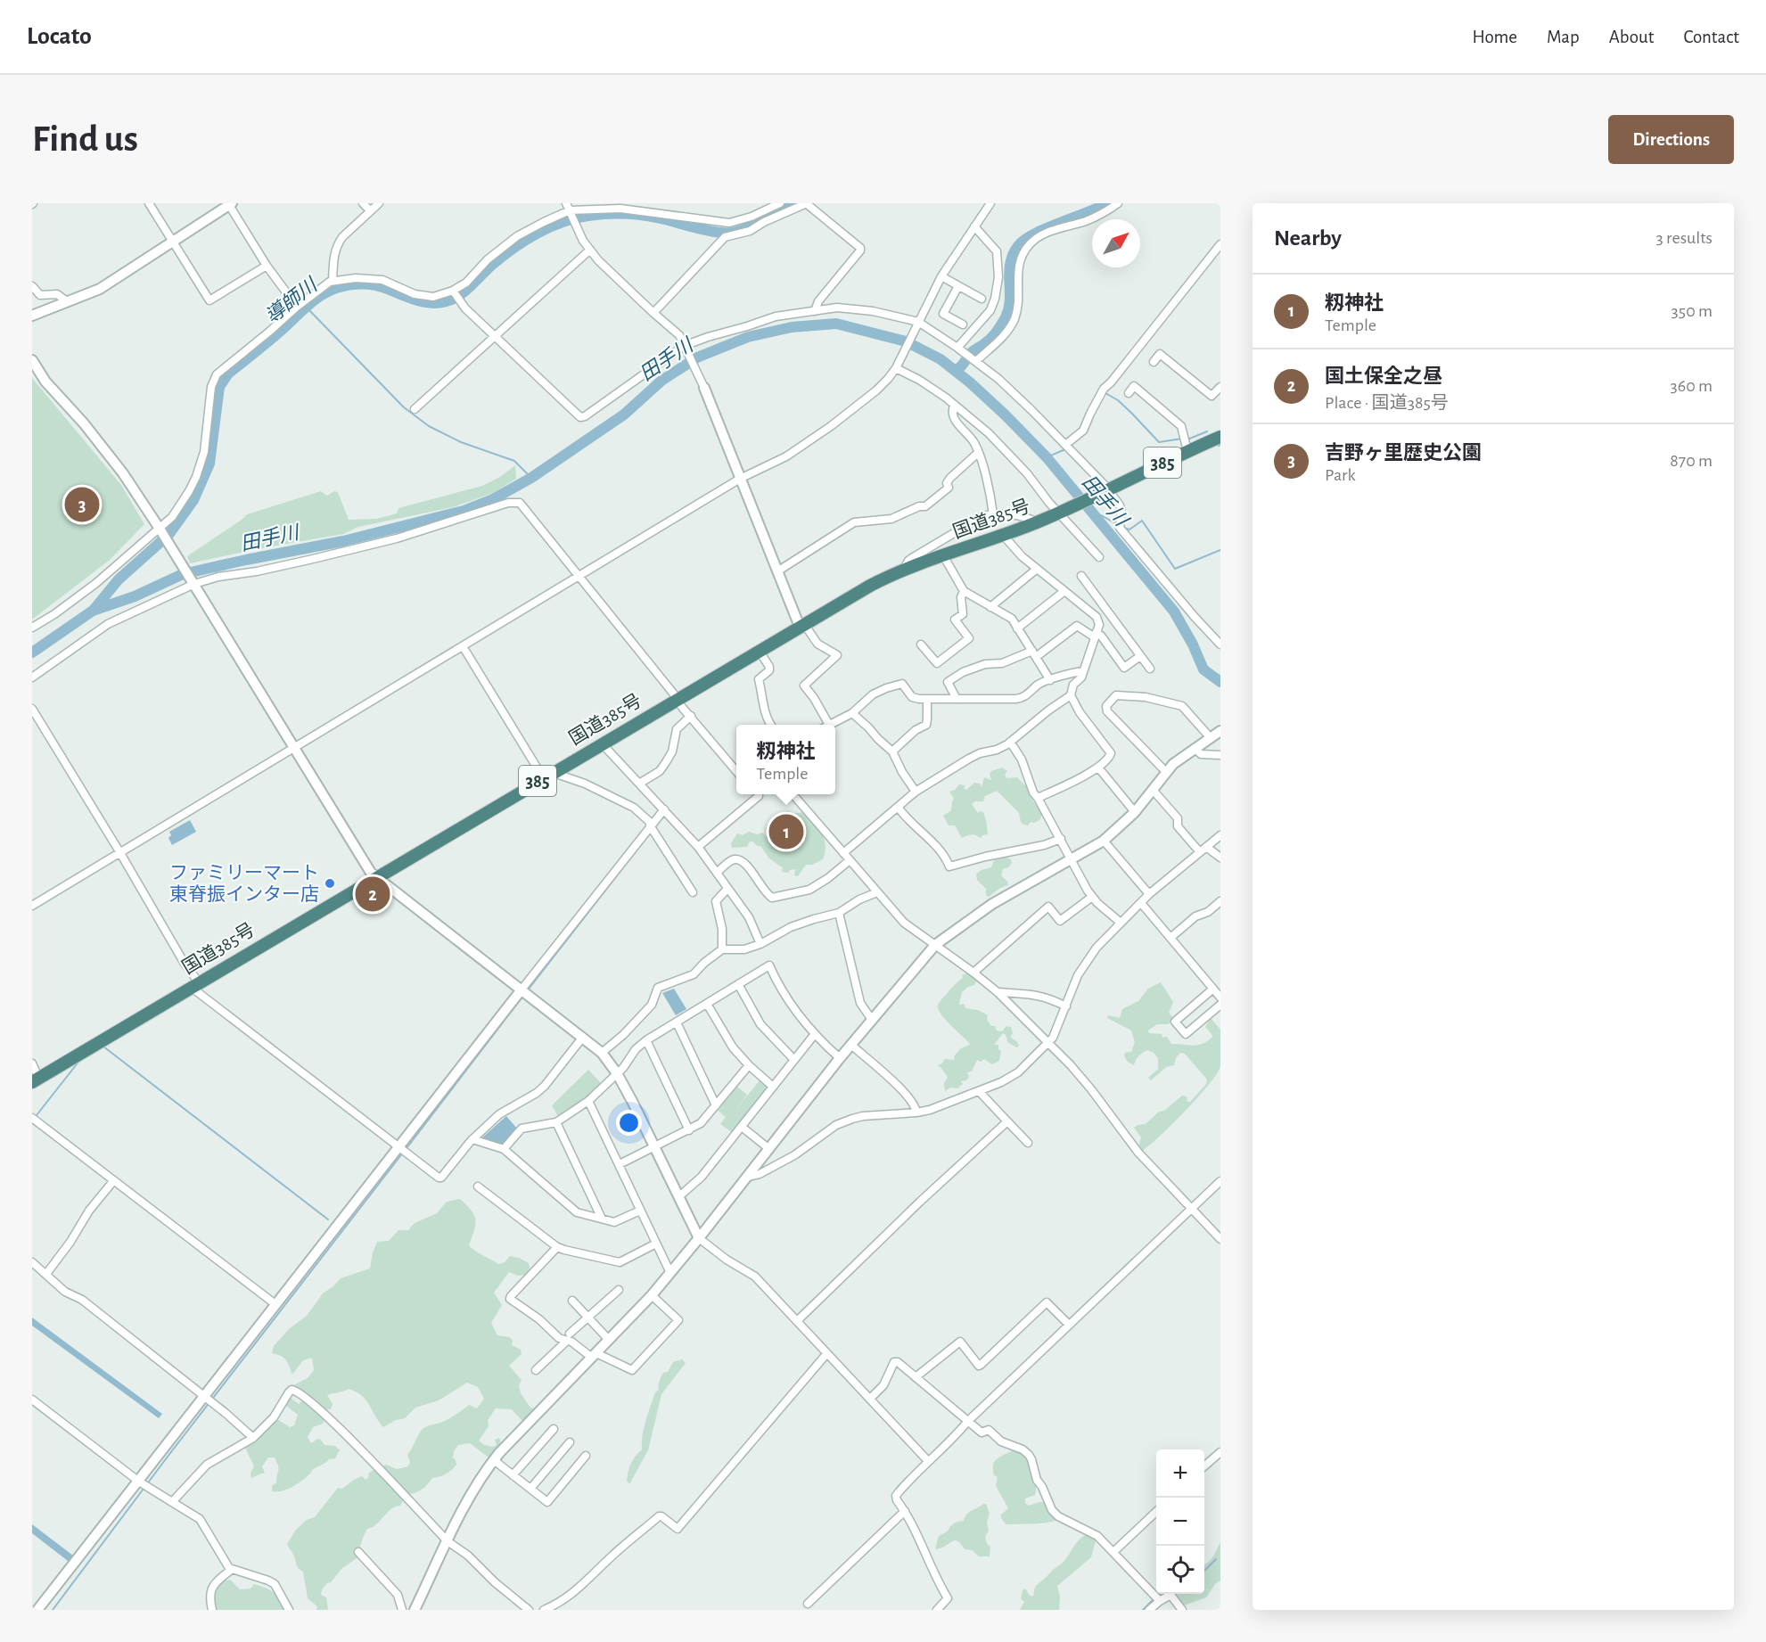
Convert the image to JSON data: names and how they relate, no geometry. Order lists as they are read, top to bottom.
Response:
{
  "streets": {
    "highway": ["385", "国道385号"]
  },
  "water": ["導師川", "田手川"],
  "places": ["ファミリーマート 東脊振インター店"],
  "north": "top right",
  "page": {
    "header": "Locato",
    "nav": [
      "Home",
      "Map",
      "About",
      "Contact"
    ],
    "buttons": "Directions",
    "title": "Find us",
    "heading": ["Nearby", "3 results"],
    "list": [
      {
        "mark": "1",
        "name": "籾神社",
        "note": "Temple",
        "value": "350 m"
      },
      {
        "mark": "2",
        "name": "国土保全之昼",
        "note": "Place · 国道385号",
        "value": "360 m"
      },
      {
        "mark": "3",
        "name": "吉野ヶ里歴史公園",
        "note": "Park",
        "value": "870 m"
      }
    ],
    "pins": ["3", "1", "2"],
    "popup": ["籾神社", "Temple"],
    "map_buttons": ["+", "−"]
  }
}
